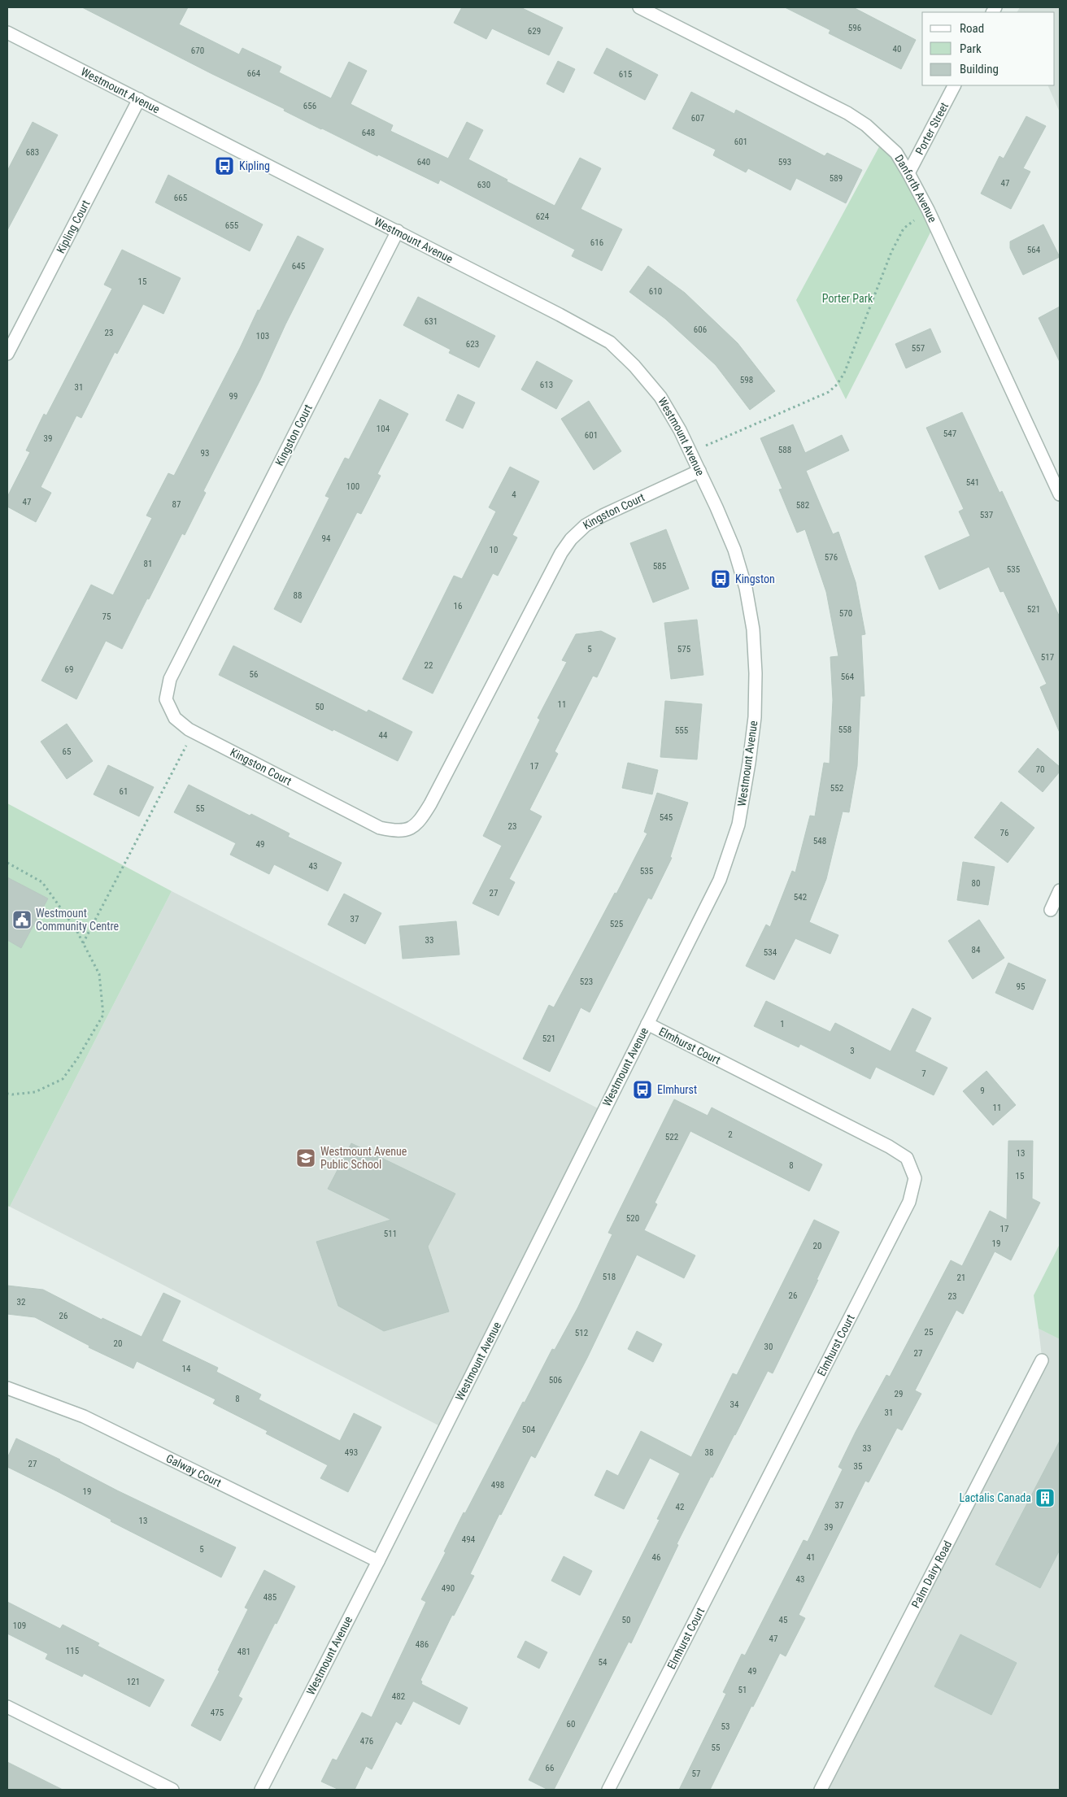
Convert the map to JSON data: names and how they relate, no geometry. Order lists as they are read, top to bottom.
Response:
{
  "streets": {
    "street": [
      "Westmount Avenue",
      "Porter Street",
      "Danforth Avenue",
      "Kipling Court",
      "Kingston Court",
      "Elmhurst Court",
      "Galway Court",
      "Palm Dairy Road"
    ]
  },
  "crossings": [
    ["Westmount Avenue", "Kipling Court"],
    ["Westmount Avenue", "Kingston Court"],
    ["Westmount Avenue", "Elmhurst Court"],
    ["Westmount Avenue", "Galway Court"],
    ["Porter Street", "Danforth Avenue"]
  ],
  "parks": ["Porter Park"],
  "places": {
    "bus stop": ["Kipling", "Kingston", "Elmhurst"],
    "public building": ["Westmount Community Centre"],
    "school or university": ["Westmount Avenue Public School"],
    "building": ["Lactalis Canada"]
  },
  "house_numbers": [
    "596",
    "629",
    "40",
    "670",
    "664",
    "615",
    "656",
    "607",
    "648",
    "601",
    "683",
    "640",
    "593",
    "589",
    "47",
    "630",
    "665",
    "624",
    "655",
    "616",
    "564",
    "645",
    "15",
    "610",
    "631",
    "606",
    "23",
    "103",
    "623",
    "557",
    "598",
    "613",
    "31",
    "99",
    "104",
    "547",
    "601",
    "39",
    "588",
    "93",
    "541",
    "100",
    "4",
    "47",
    "87",
    "582",
    "537",
    "94",
    "10",
    "576",
    "81",
    "585",
    "535",
    "88",
    "16",
    "521",
    "570",
    "75",
    "5",
    "575",
    "517",
    "22",
    "69",
    "56",
    "564",
    "11",
    "50",
    "558",
    "555",
    "44",
    "65",
    "17",
    "70",
    "552",
    "61",
    "55",
    "545",
    "23",
    "76",
    "548",
    "49",
    "43",
    "535",
    "80",
    "27",
    "542",
    "37",
    "525",
    "33",
    "84",
    "534",
    "523",
    "95",
    "1",
    "521",
    "3",
    "7",
    "9",
    "11",
    "2",
    "522",
    "13",
    "8",
    "15",
    "520",
    "17",
    "511",
    "19",
    "20",
    "518",
    "21",
    "26",
    "23",
    "32",
    "26",
    "25",
    "512",
    "20",
    "30",
    "27",
    "14",
    "506",
    "29",
    "8",
    "34",
    "31",
    "504",
    "33",
    "493",
    "38",
    "27",
    "35",
    "498",
    "19",
    "37",
    "42",
    "13",
    "39",
    "494",
    "5",
    "46",
    "41",
    "43",
    "490",
    "485",
    "50",
    "45",
    "109",
    "47",
    "486",
    "115",
    "481",
    "54",
    "49",
    "121",
    "51",
    "482",
    "475",
    "60",
    "53",
    "476",
    "55",
    "66",
    "57"
  ],
  "legend": ["Road", "Park", "Building"]
}
